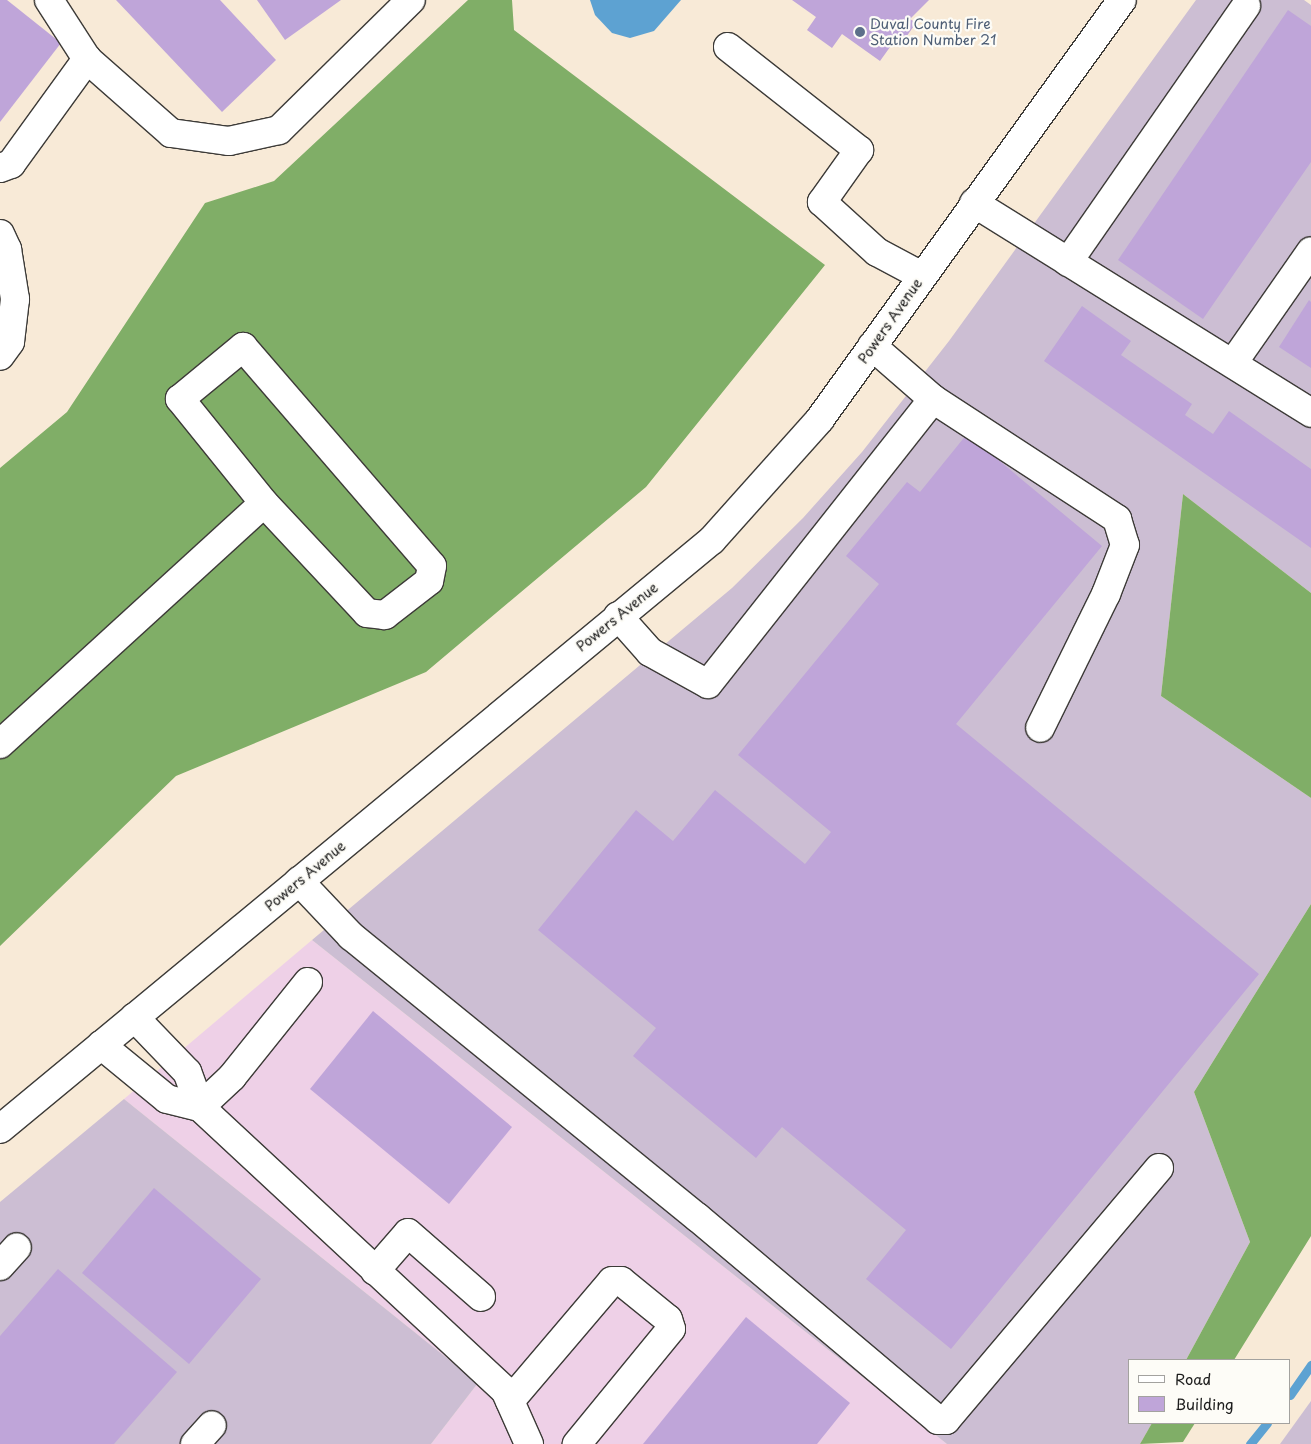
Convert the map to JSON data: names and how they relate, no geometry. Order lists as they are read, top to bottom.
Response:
{
  "streets": {
    "street": ["Powers Avenue"]
  },
  "places": ["Duval County Fire Station Number 21"],
  "legend": ["Road", "Building"]
}
